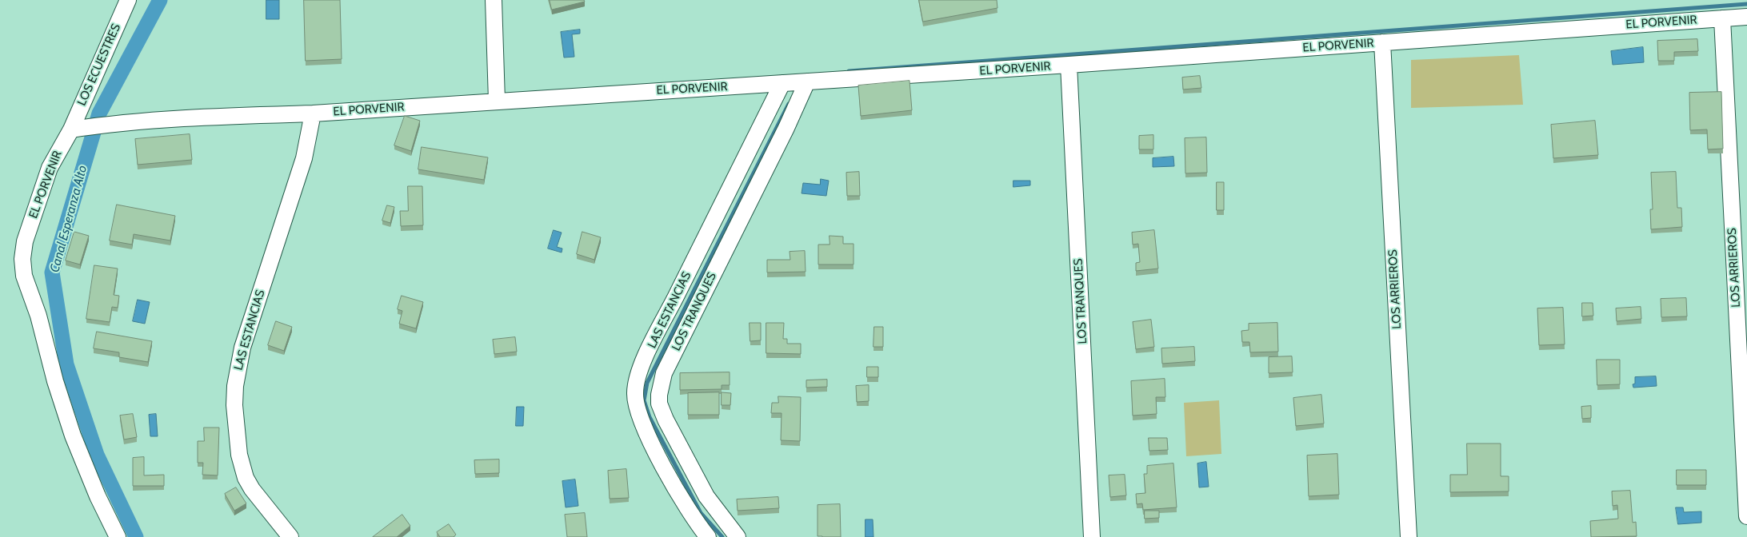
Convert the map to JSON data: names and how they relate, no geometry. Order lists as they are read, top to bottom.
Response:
{
  "streets": {
    "street": [
      "EL PORVENIR",
      "LOS ECUESTRES",
      "LOS ARRIEROS",
      "LOS TRANQUES",
      "LAS ESTANCIAS"
    ]
  },
  "crossings": [
    ["EL PORVENIR", "LOS ECUESTRES"],
    ["EL PORVENIR", "LOS ARRIEROS"],
    ["EL PORVENIR", "LOS TRANQUES"],
    ["EL PORVENIR", "LAS ESTANCIAS"]
  ],
  "water": ["Canal Esperanza Alto"]
}
